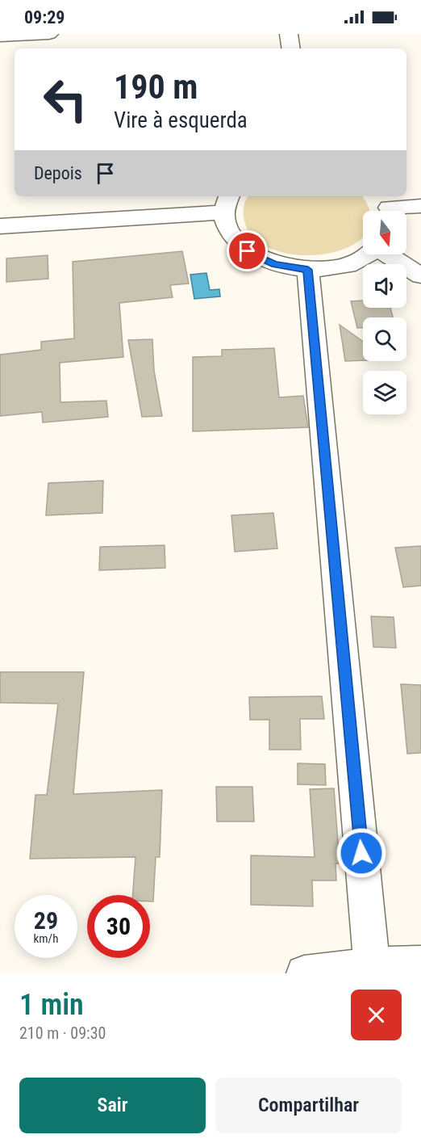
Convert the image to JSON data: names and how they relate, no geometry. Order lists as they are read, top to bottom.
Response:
{
  "north": "bottom",
  "page": {
    "status": "09:29",
    "turn": ["190 m", "Vire à esquerda"],
    "then": "Depois",
    "speed": "29 km/h",
    "limit": "30",
    "heading": ["1 min", "210 m · 09:30"],
    "buttons": ["Sair", "Compartilhar"]
  }
}
